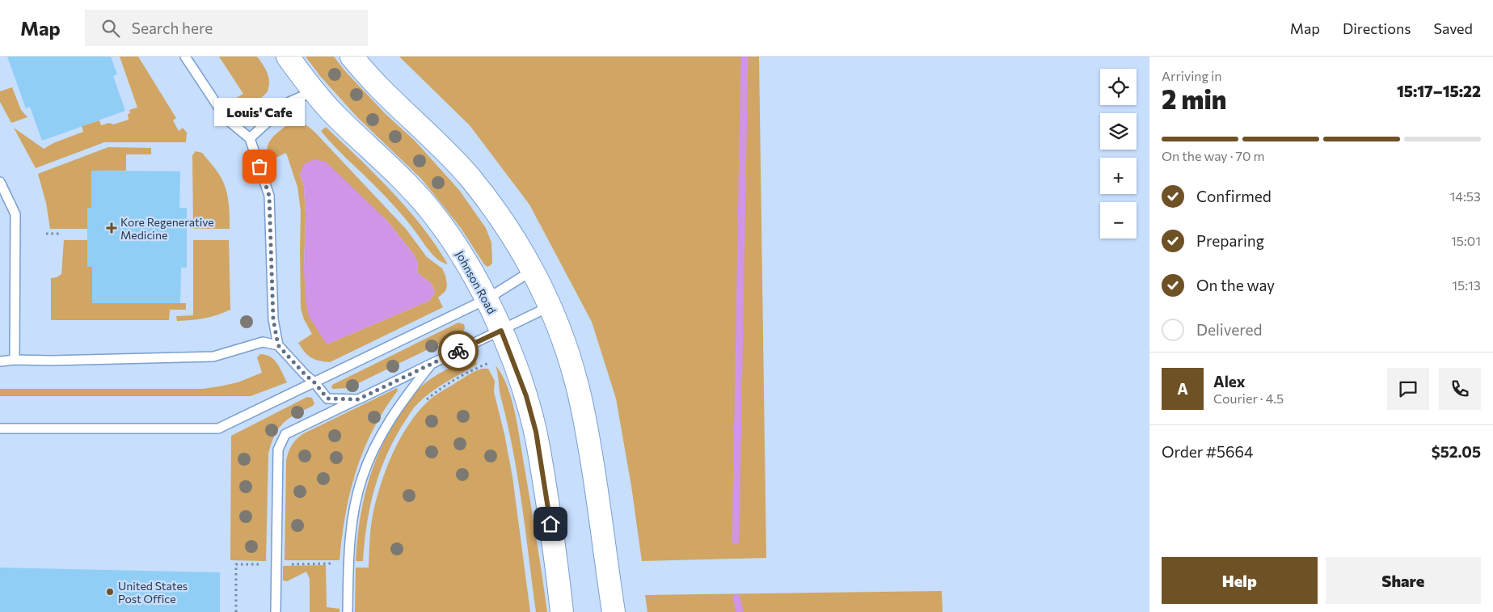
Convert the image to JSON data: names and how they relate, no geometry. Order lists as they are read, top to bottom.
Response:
{
  "streets": {
    "main road": ["Johnson Road"]
  },
  "places": {
    "other": ["Louis' Cafe", "United States Post Office"],
    "health": ["Kore Regenerative Medicine"]
  },
  "page": {
    "header": "Map",
    "search": "Search here",
    "nav": ["Map", "Directions", "Saved"],
    "heading": ["2 min", "Arriving in", "15:17–15:22"],
    "panel": [
      "Alex",
      "Courier · 4.5",
      "Order #5664",
      "$52.05"
    ],
    "map_buttons": ["+", "−"],
    "bubble": "Louis' Cafe",
    "bar": "On the way · 70 m",
    "list": [
      ["Confirmed", "14:53"],
      ["Preparing", "15:01"],
      ["On the way", "15:13"],
      "Delivered"
    ],
    "round": "A",
    "buttons": ["Help", "Share"]
  }
}
